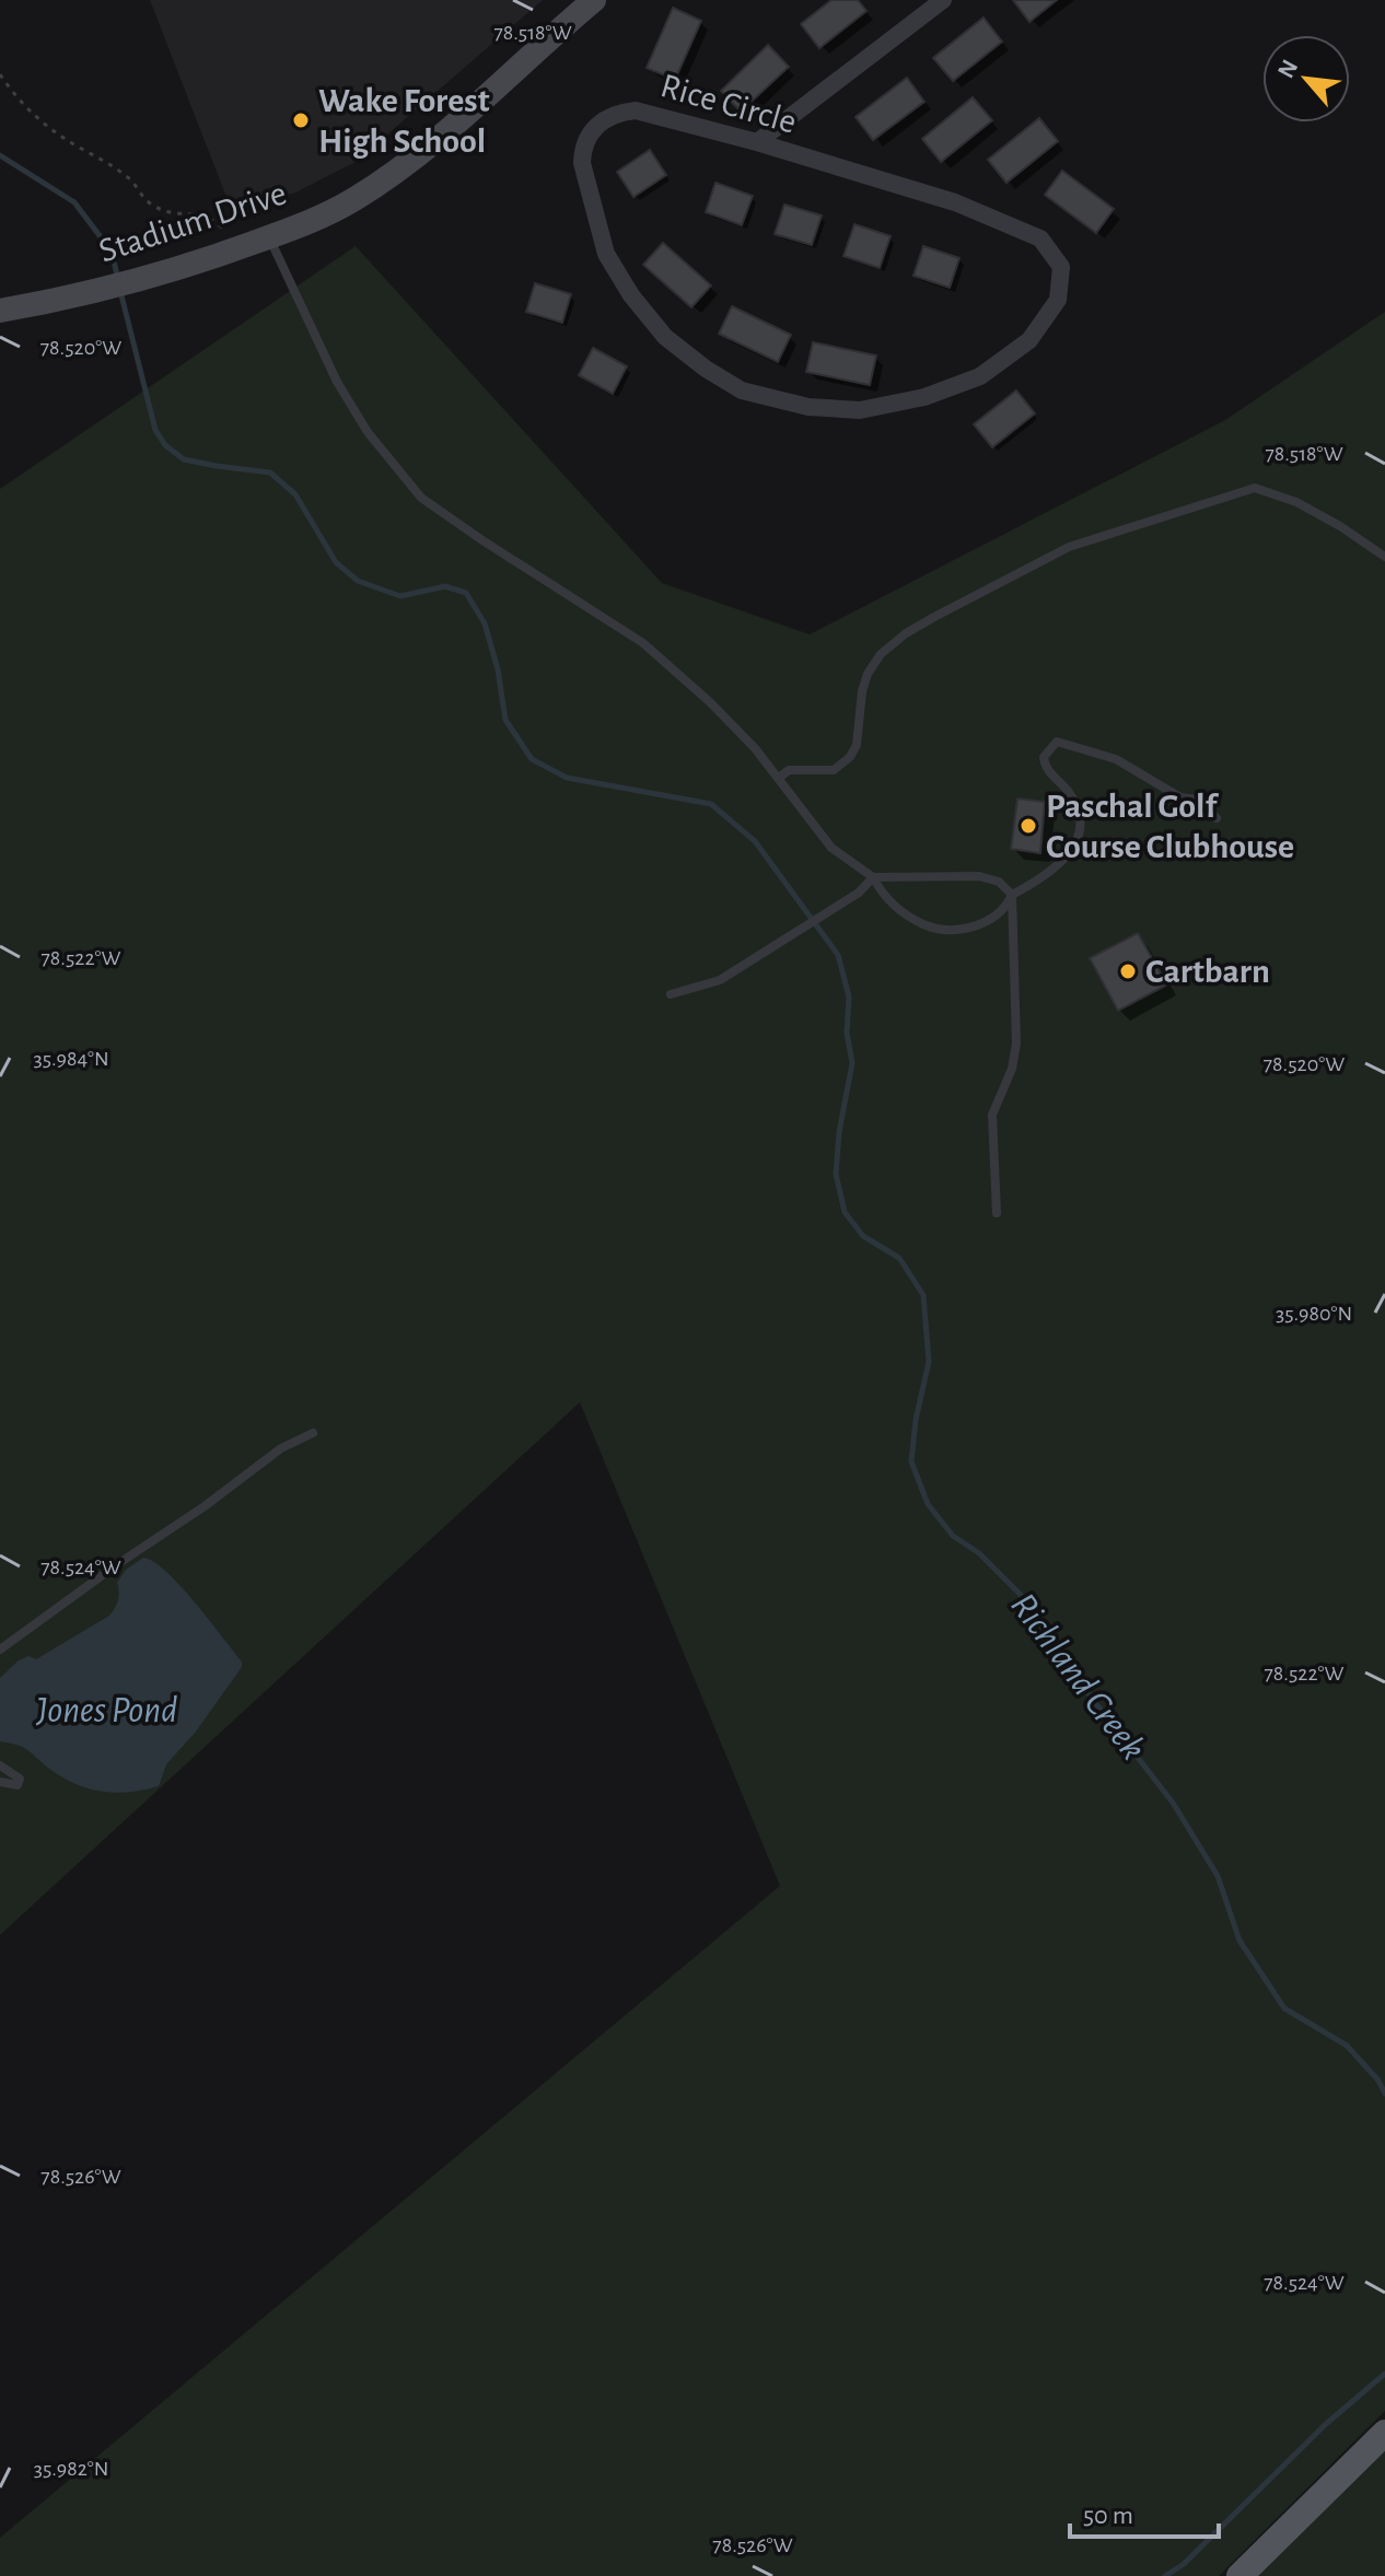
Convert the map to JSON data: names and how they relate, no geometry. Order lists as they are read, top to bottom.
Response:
{
  "streets": {
    "street": ["Rice Circle", "Stadium Drive"]
  },
  "water": ["Richland Creek", "Jones Pond"],
  "places": ["Wake Forest High School", "Paschal Golf Course Clubhouse", "Cartbarn"],
  "scale_bar": "50 m",
  "north": "top left",
  "coordinates": [
    "78.518°W",
    "78.520°W",
    "78.522°W",
    "35.984°N",
    "35.980°N",
    "78.524°W",
    "78.526°W",
    "35.982°N"
  ]
}
